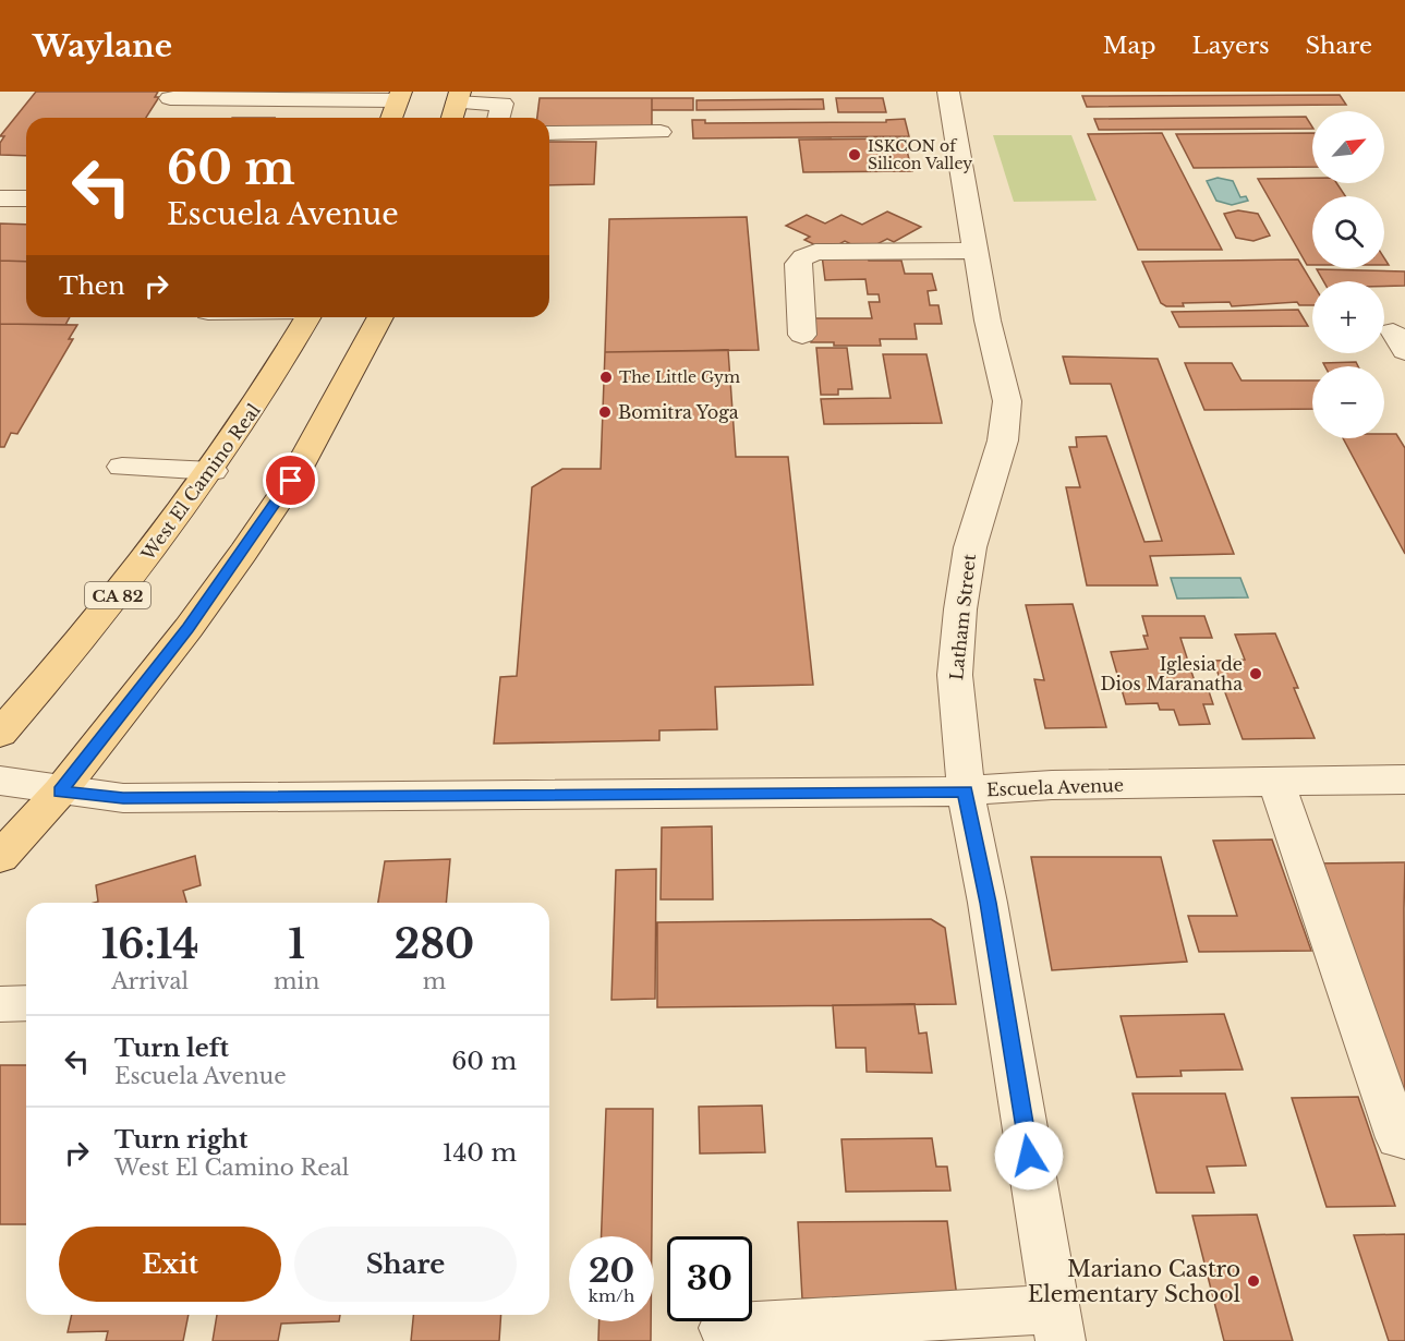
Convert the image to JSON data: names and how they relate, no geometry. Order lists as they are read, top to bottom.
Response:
{
  "streets": {
    "main road": ["West El Camino Real", "CA 82"],
    "street": ["Latham Street", "Escuela Avenue"]
  },
  "crossings": [
    ["Latham Street", "Escuela Avenue"]
  ],
  "places": [
    "ISKCON of Silicon Valley",
    "The Little Gym",
    "Bomitra Yoga",
    "Iglesia de Dios Maranatha",
    "Mariano Castro Elementary School"
  ],
  "north": "top right",
  "page": {
    "header": "Waylane",
    "nav": ["Map", "Layers", "Share"],
    "map_buttons": ["+", "−"],
    "turn": ["60 m", "Escuela Avenue"],
    "then": "Then",
    "eta": [
      "16:14",
      "Arrival",
      "1",
      "min",
      "280",
      "m"
    ],
    "list": [
      {
        "name": "Turn left",
        "note": "Escuela Avenue",
        "value": "60 m"
      },
      {
        "name": "Turn right",
        "note": "West El Camino Real",
        "value": "140 m"
      }
    ],
    "buttons": ["Exit", "Share"],
    "speed": "20 km/h",
    "limit": "30"
  }
}
